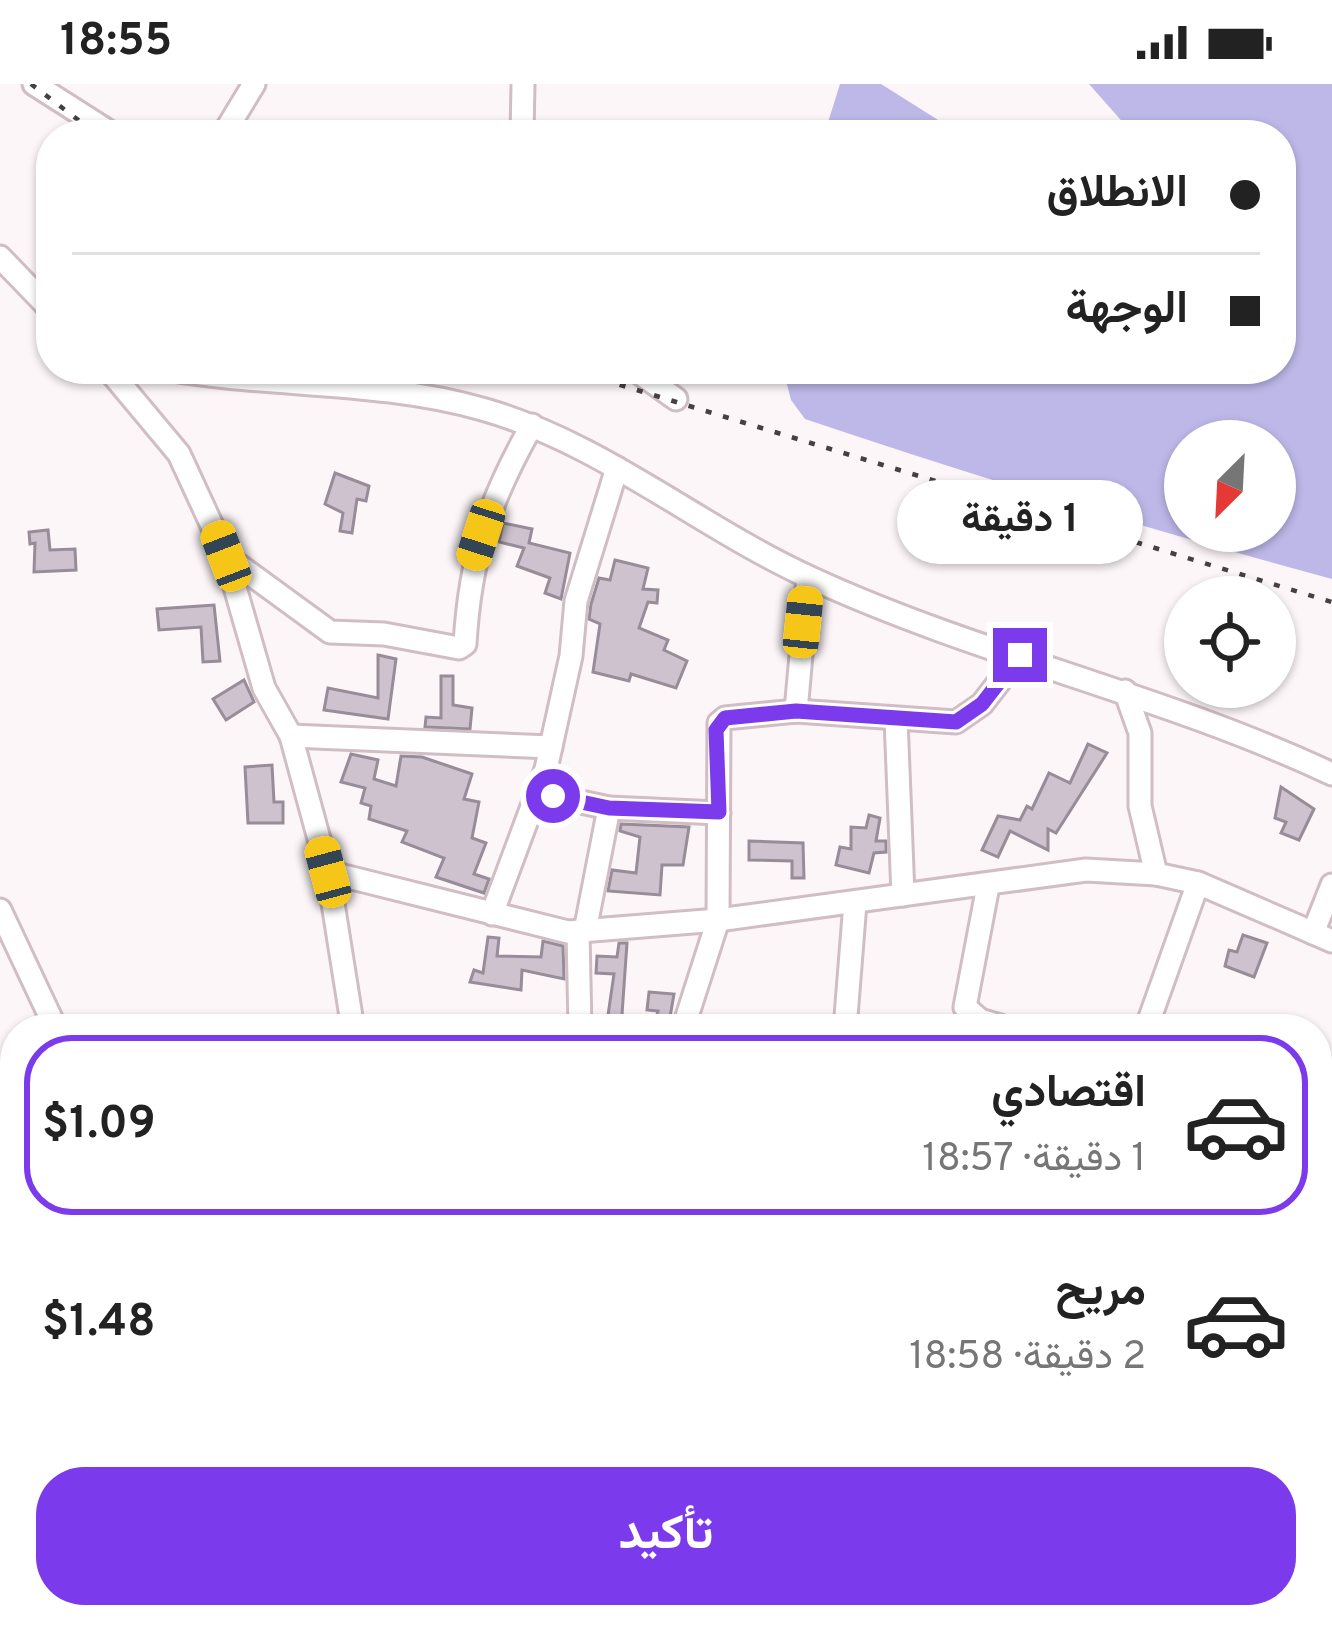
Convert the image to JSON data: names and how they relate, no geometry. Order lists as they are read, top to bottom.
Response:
{
  "north": "bottom left",
  "page": {
    "status": "18:55",
    "banner": ["الانطلاق", "الوجهة"],
    "bubble": "1 دقيقة",
    "list": [
      {
        "name": "اقتصادي",
        "note": "1 دقيقة · 18:57",
        "value": "$1.09"
      },
      {
        "name": "مريح",
        "note": "2 دقيقة · 18:58",
        "value": "$1.48"
      }
    ],
    "buttons": "تأكيد"
  }
}
